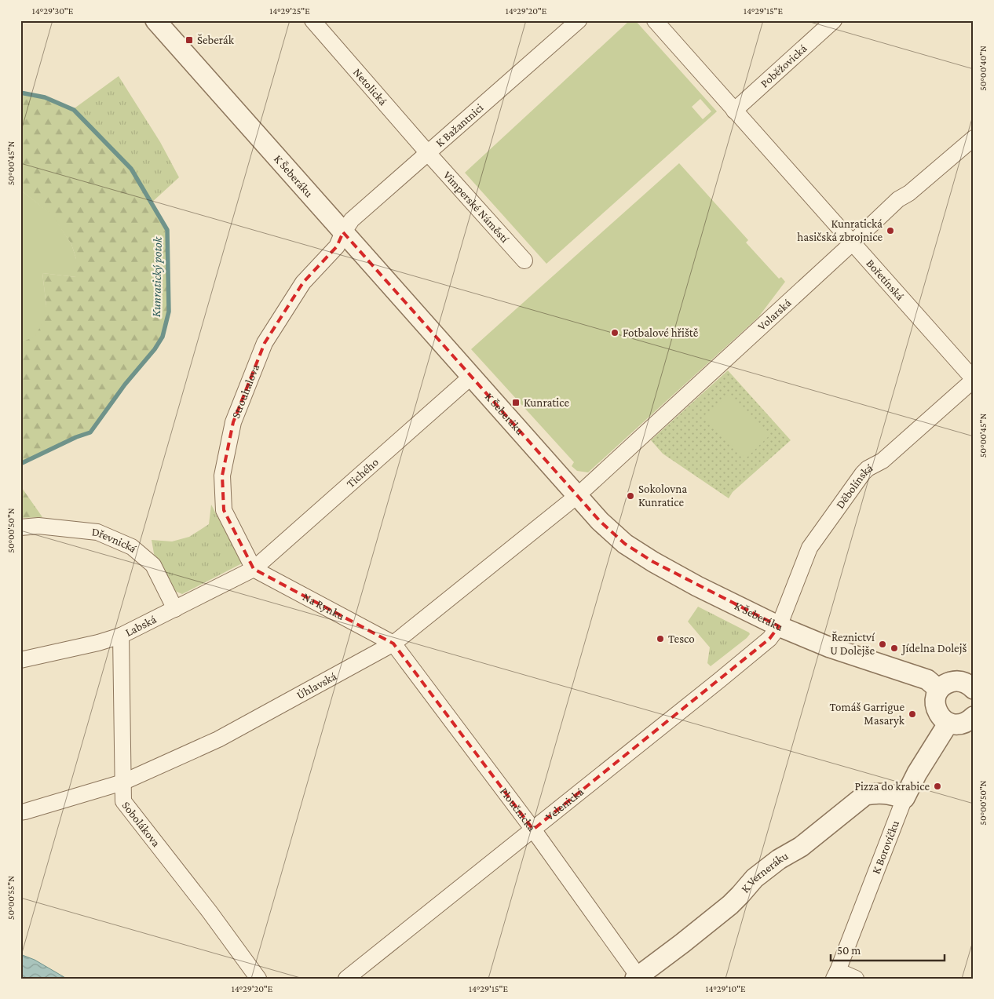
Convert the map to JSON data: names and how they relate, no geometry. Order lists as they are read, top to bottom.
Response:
{
  "streets": {
    "street": [
      "Poběžovická",
      "Netolická",
      "K Bažantnici",
      "K Šeberáku",
      "Vimperské Náměstí",
      "Bořetínská",
      "Volarská",
      "Strouhalova",
      "Tichého",
      "Děbolínská",
      "Dřevnická",
      "Na Rynku",
      "Labská",
      "Úhlavská",
      "Velenická",
      "Ploučnická",
      "Sobolákova",
      "K Borovíčku",
      "K Verneráku"
    ]
  },
  "crossings": [
    ["Poběžovická", "Bořetínská"],
    ["Netolická", "K Bažantnici"],
    ["Netolická", "Vimperské Náměstí"],
    ["K Bažantnici", "K Šeberáku"],
    ["K Bažantnici", "Vimperské Náměstí"],
    ["K Bažantnici", "Strouhalova"],
    ["K Šeberáku", "Volarská"],
    ["K Šeberáku", "Strouhalova"],
    ["K Šeberáku", "Tichého"],
    ["K Šeberáku", "Děbolínská"],
    ["K Šeberáku", "Úhlavská"],
    ["K Šeberáku", "Velenická"],
    ["Bořetínská", "Volarská"],
    ["Bořetínská", "Děbolínská"],
    ["Volarská", "Úhlavská"],
    ["Strouhalova", "Tichého"],
    ["Strouhalova", "Na Rynku"],
    ["Strouhalova", "Labská"],
    ["Tichého", "Na Rynku"],
    ["Tichého", "Labská"],
    ["Děbolínská", "Velenická"],
    ["Dřevnická", "Labská"],
    ["Na Rynku", "Labská"],
    ["Na Rynku", "Úhlavská"],
    ["Na Rynku", "Ploučnická"],
    ["Labská", "Sobolákova"],
    ["Úhlavská", "Ploučnická"],
    ["Úhlavská", "Sobolákova"],
    ["Velenická", "Ploučnická"],
    ["Ploučnická", "K Verneráku"],
    ["K Borovíčku", "K Verneráku"]
  ],
  "water": ["Kunratický potok"],
  "places": {
    "transit": ["Šeberák", "Kunratice"],
    "other": [
      "Kunratická hasičská zbrojnice",
      "Fotbalové hřiště",
      "Sokolovna Kunratice",
      "Tesco",
      "Řeznictví U Dolejše",
      "Jídelna Dolejš",
      "Tomáš Garrigue Masaryk",
      "Pizza do krabice"
    ]
  },
  "scale_bar": "50 m",
  "coordinates": [
    "14°29'30\"E",
    "14°29'25\"E",
    "14°29'20\"E",
    "14°29'15\"E",
    "50°00'40\"N",
    "50°00'45\"N",
    "50°00'50\"N",
    "50°00'55\"N",
    "14°29'10\"E"
  ]
}
